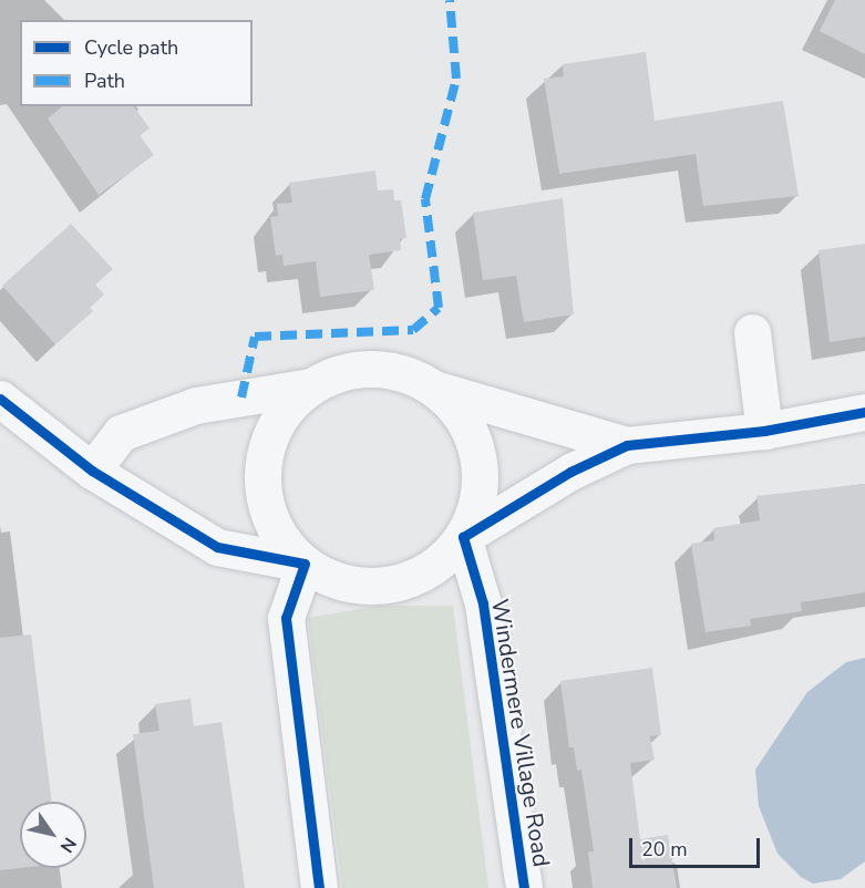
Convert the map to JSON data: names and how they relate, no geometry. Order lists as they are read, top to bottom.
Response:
{
  "streets": {
    "street": ["Windermere Village Road"]
  },
  "legend": ["Cycle path", "Path"],
  "scale_bar": "20 m",
  "north": "bottom right"
}
